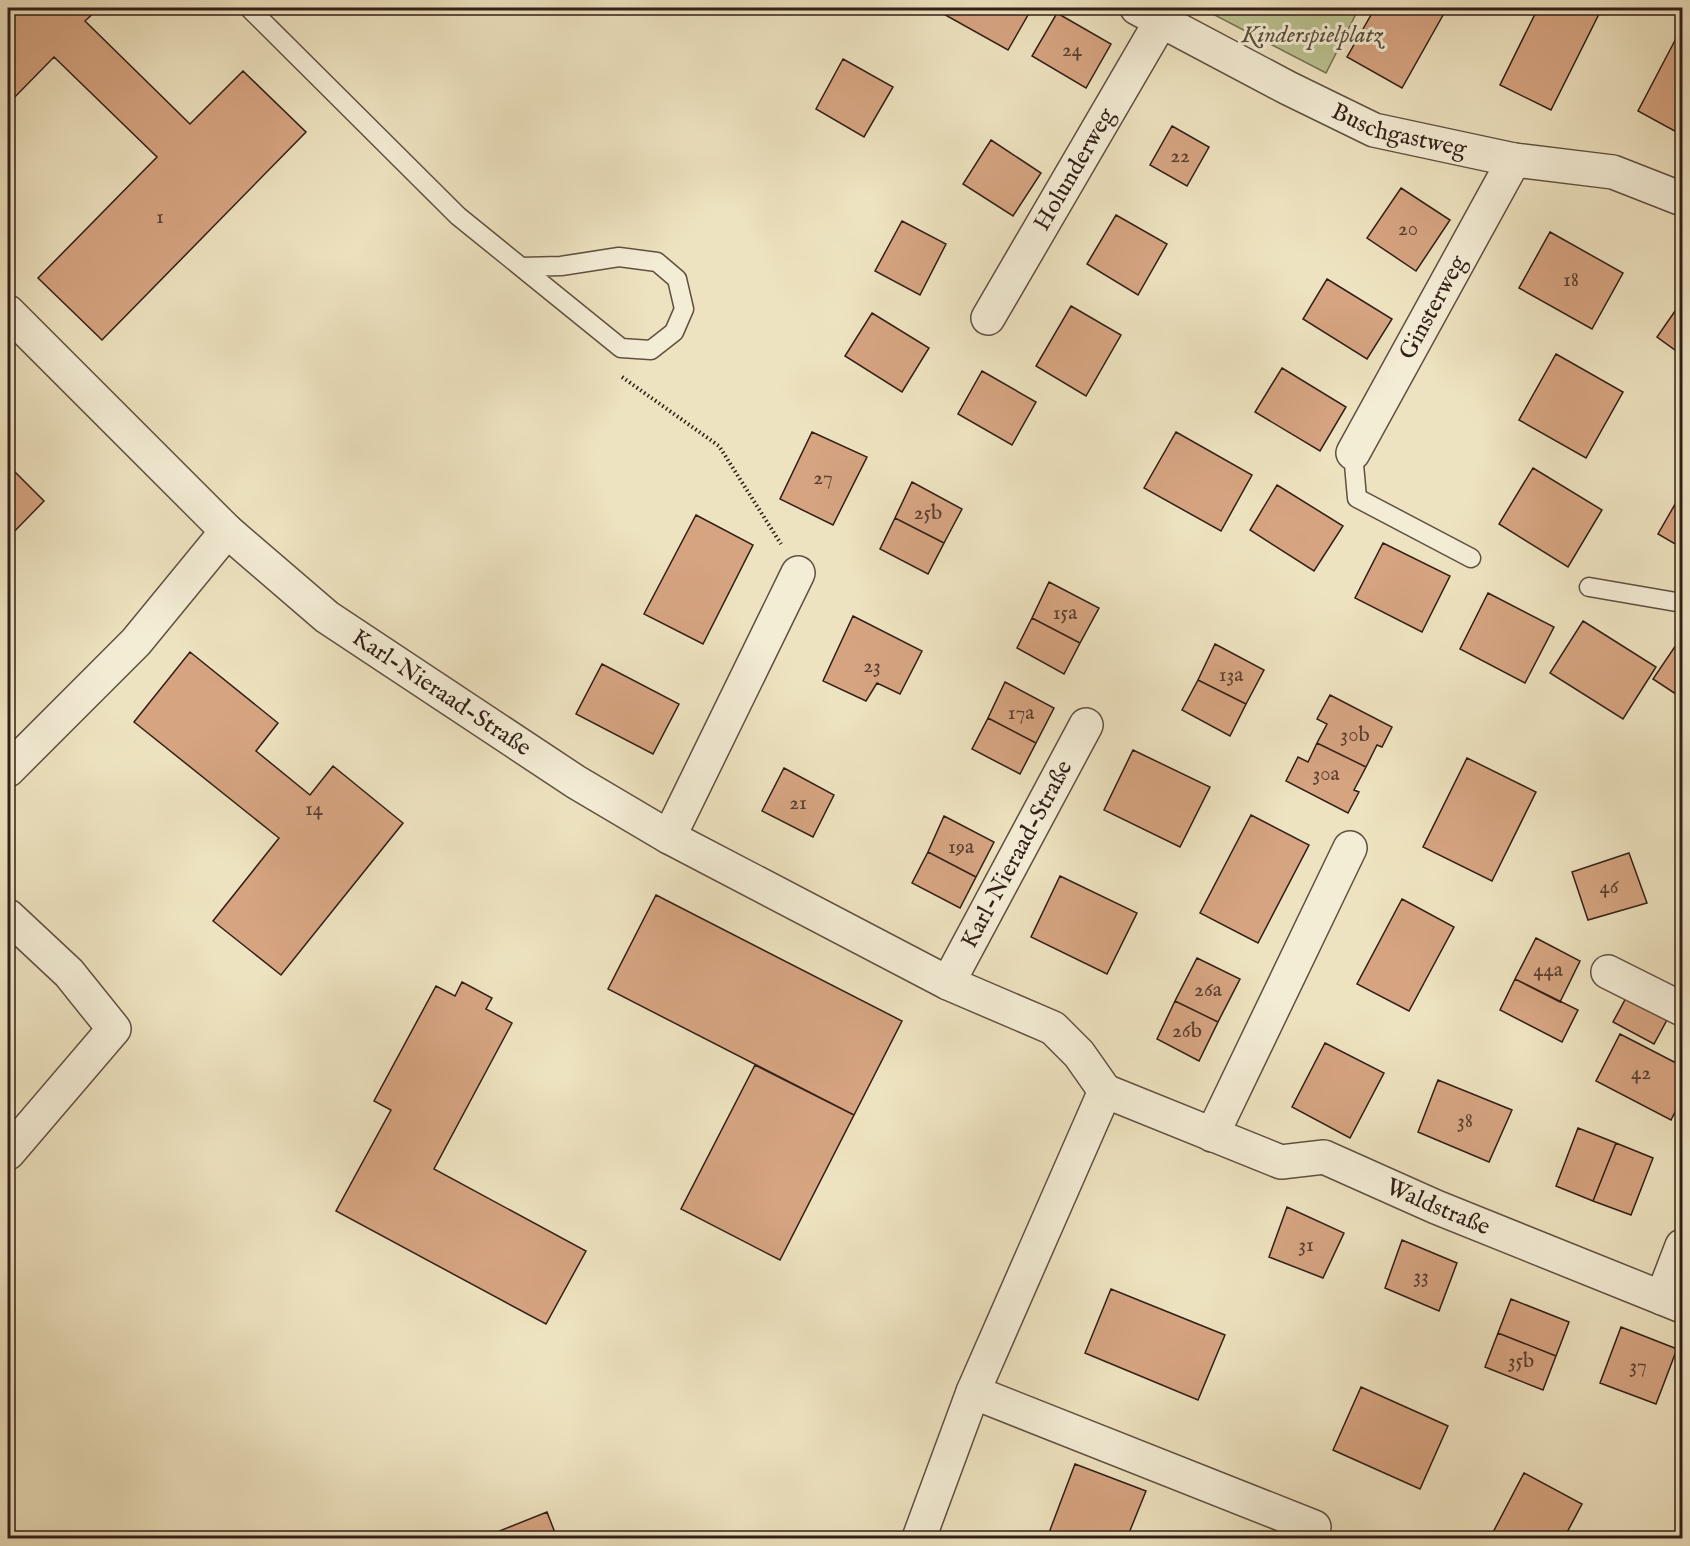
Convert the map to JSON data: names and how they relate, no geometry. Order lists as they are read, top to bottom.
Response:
{
  "streets": {
    "street": [
      "Buschgastweg",
      "Holunderweg",
      "Ginsterweg",
      "Karl-Nieraad-Straße",
      "Waldstraße"
    ]
  },
  "crossings": [
    ["Buschgastweg", "Holunderweg"],
    ["Buschgastweg", "Ginsterweg"],
    ["Karl-Nieraad-Straße", "Waldstraße"]
  ],
  "parks": ["Kinderspielplatz"],
  "house_numbers": [
    "24",
    "22",
    "1",
    "20",
    "18",
    "27",
    "25b",
    "15a",
    "23",
    "13a",
    "17a",
    "30b",
    "30a",
    "21",
    "14",
    "19a",
    "46",
    "44a",
    "26a",
    "26b",
    "42",
    "38",
    "31",
    "33",
    "35b",
    "37"
  ]
}
